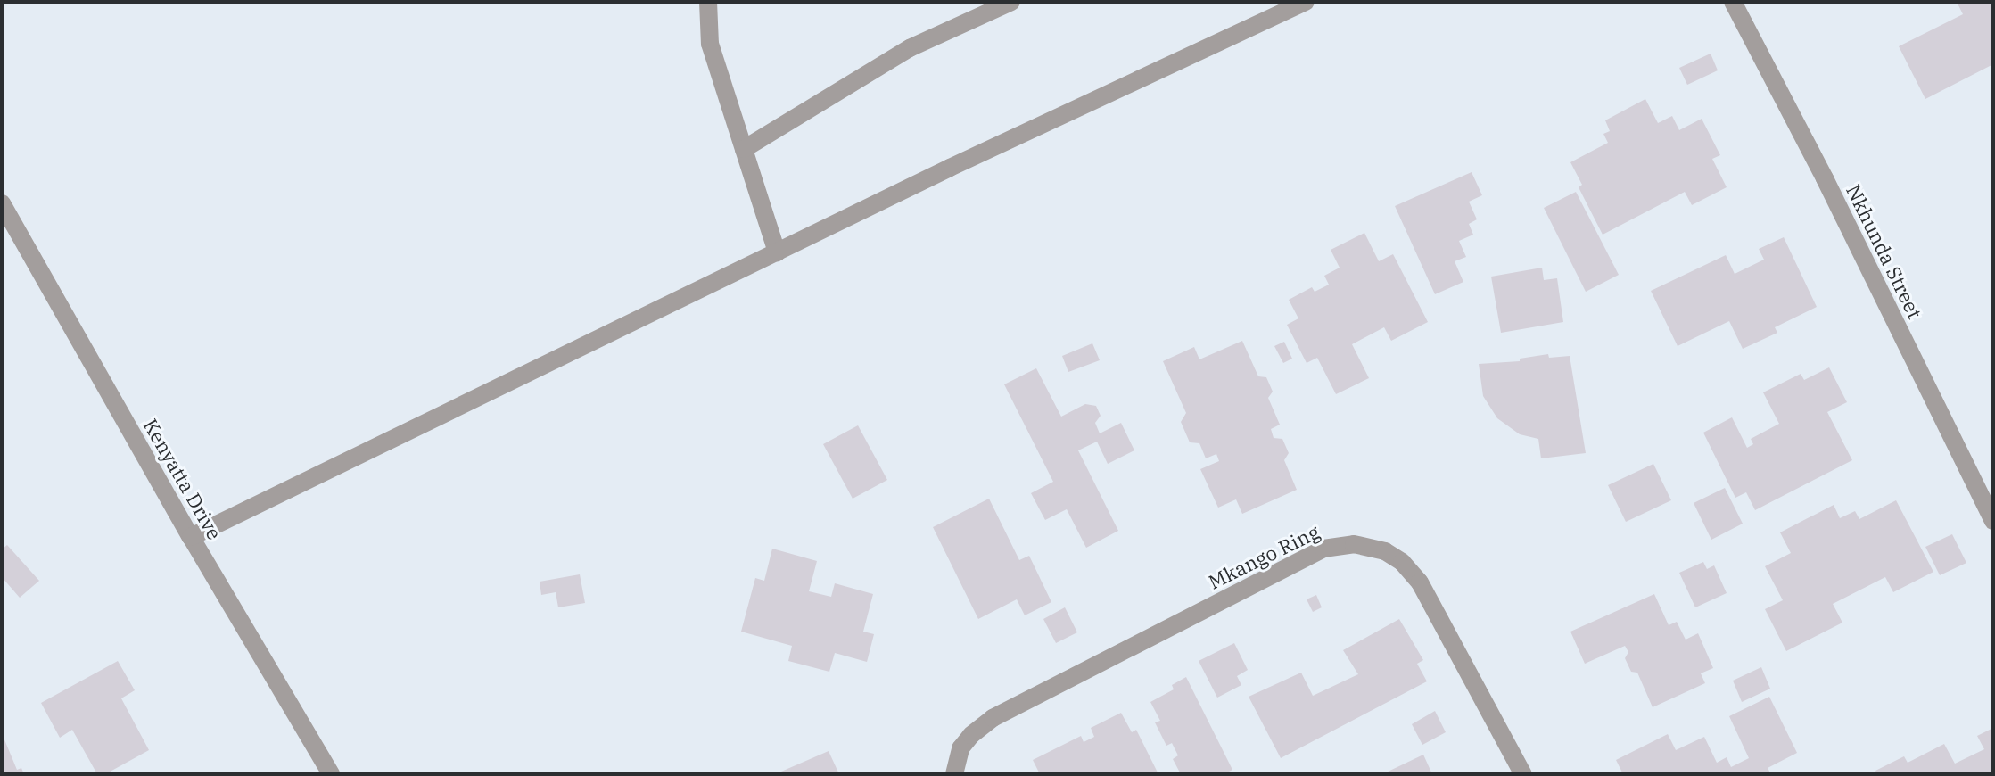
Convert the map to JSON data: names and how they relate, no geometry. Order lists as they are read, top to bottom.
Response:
{
  "streets": {
    "street": ["Nkhunda Street", "Kenyatta Drive", "Mkango Ring"]
  }
}
